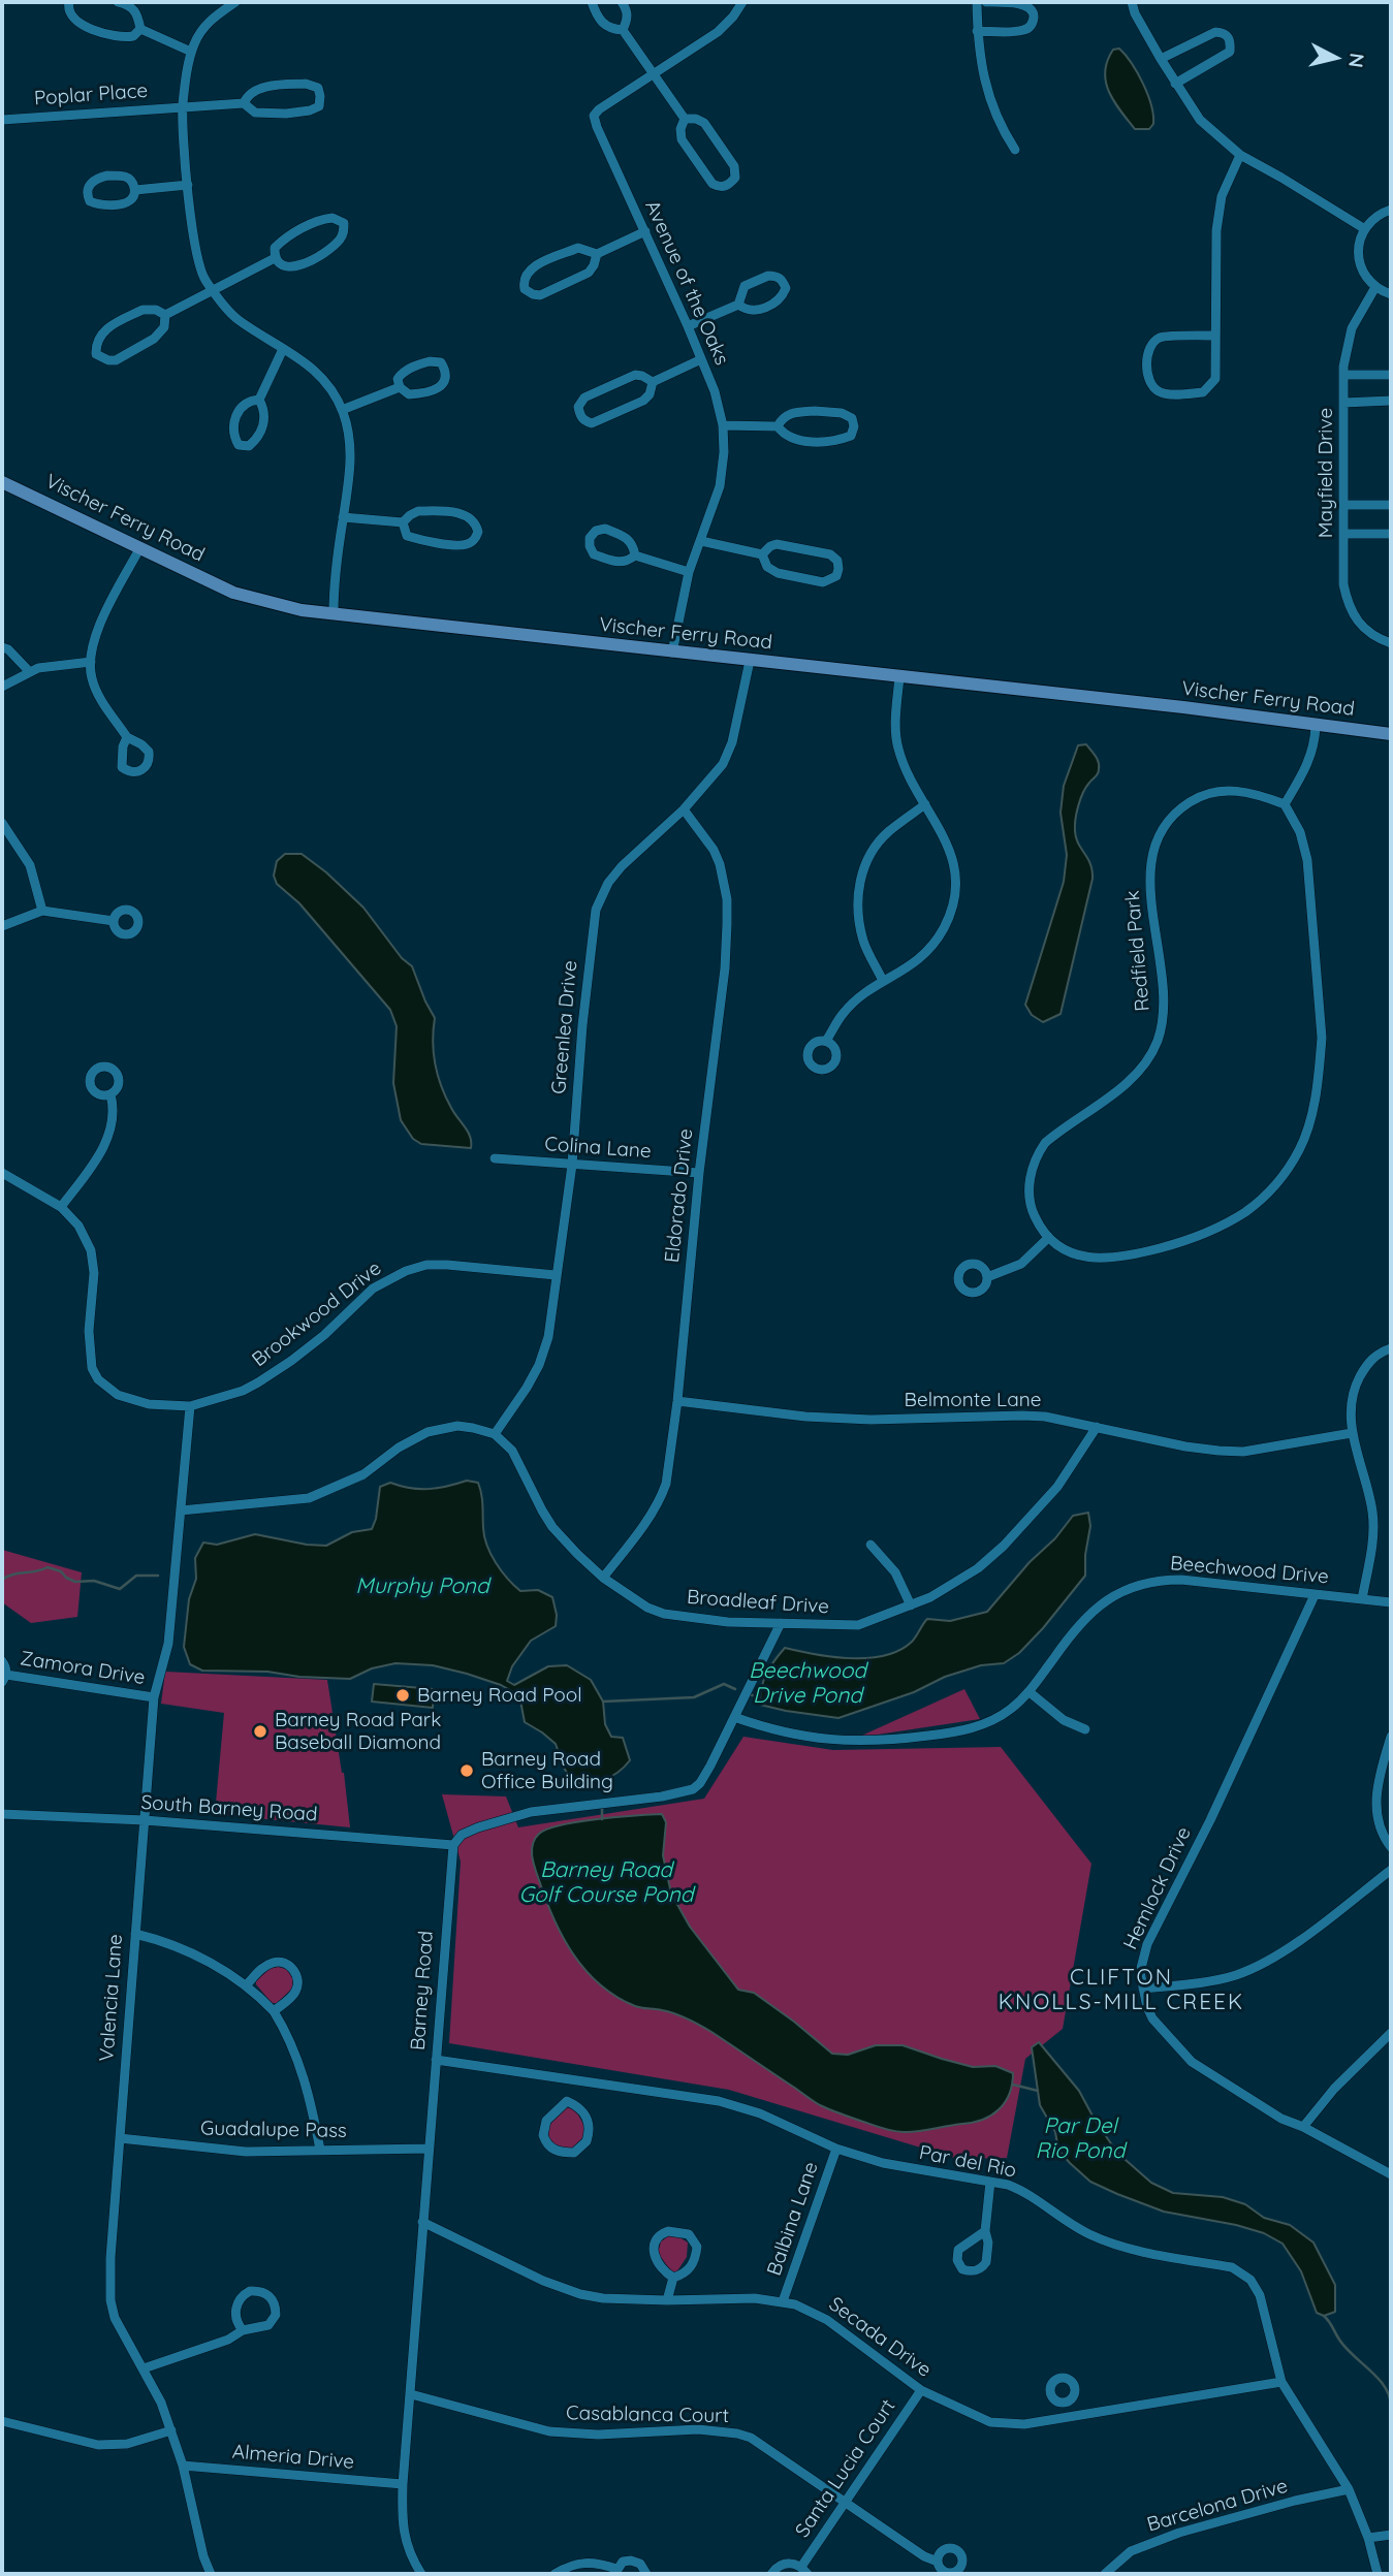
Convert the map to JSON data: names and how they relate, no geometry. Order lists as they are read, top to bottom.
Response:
{
  "streets": {
    "street": [
      "Poplar Place",
      "Avenue of the Oaks",
      "Mayfield Drive",
      "Vischer Ferry Road",
      "Redfield Park",
      "Greenlea Drive",
      "Colina Lane",
      "Eldorado Drive",
      "Brookwood Drive",
      "Belmonte Lane",
      "Beechwood Drive",
      "Broadleaf Drive",
      "Zamora Drive",
      "South Barney Road",
      "Hemlock Drive",
      "Barney Road",
      "Valencia Lane",
      "Guadalupe Pass",
      "Par del Rio",
      "Balbina Lane",
      "Secada Drive",
      "Casablanca Court",
      "Almeria Drive",
      "Santa Lucia Court",
      "Barcelona Drive"
    ]
  },
  "crossings": [
    ["Avenue of the Oaks", "Vischer Ferry Road"],
    ["Vischer Ferry Road", "Greenlea Drive"],
    ["Greenlea Drive", "Colina Lane"],
    ["Greenlea Drive", "Eldorado Drive"],
    ["Greenlea Drive", "Brookwood Drive"],
    ["Greenlea Drive", "Broadleaf Drive"],
    ["Colina Lane", "Eldorado Drive"],
    ["Eldorado Drive", "Belmonte Lane"],
    ["Eldorado Drive", "Broadleaf Drive"],
    ["Brookwood Drive", "Valencia Lane"],
    ["Belmonte Lane", "Broadleaf Drive"],
    ["Beechwood Drive", "Hemlock Drive"],
    ["Zamora Drive", "Valencia Lane"],
    ["South Barney Road", "Barney Road"],
    ["South Barney Road", "Valencia Lane"],
    ["Barney Road", "Guadalupe Pass"],
    ["Barney Road", "Par del Rio"],
    ["Barney Road", "Secada Drive"],
    ["Barney Road", "Casablanca Court"],
    ["Barney Road", "Almeria Drive"],
    ["Valencia Lane", "Guadalupe Pass"],
    ["Valencia Lane", "Almeria Drive"],
    ["Par del Rio", "Balbina Lane"],
    ["Par del Rio", "Secada Drive"],
    ["Par del Rio", "Barcelona Drive"],
    ["Balbina Lane", "Secada Drive"],
    ["Secada Drive", "Santa Lucia Court"],
    ["Casablanca Court", "Santa Lucia Court"]
  ],
  "districts": ["CLIFTON KNOLLS-MILL CREEK"],
  "water": [
    "Murphy Pond",
    "Beechwood Drive Pond",
    "Barney Road Golf Course Pond",
    "Par Del Rio Pond"
  ],
  "places": ["Barney Road Pool", "Barney Road Park Baseball Diamond", "Barney Road Office Building"],
  "north": "right"
}
